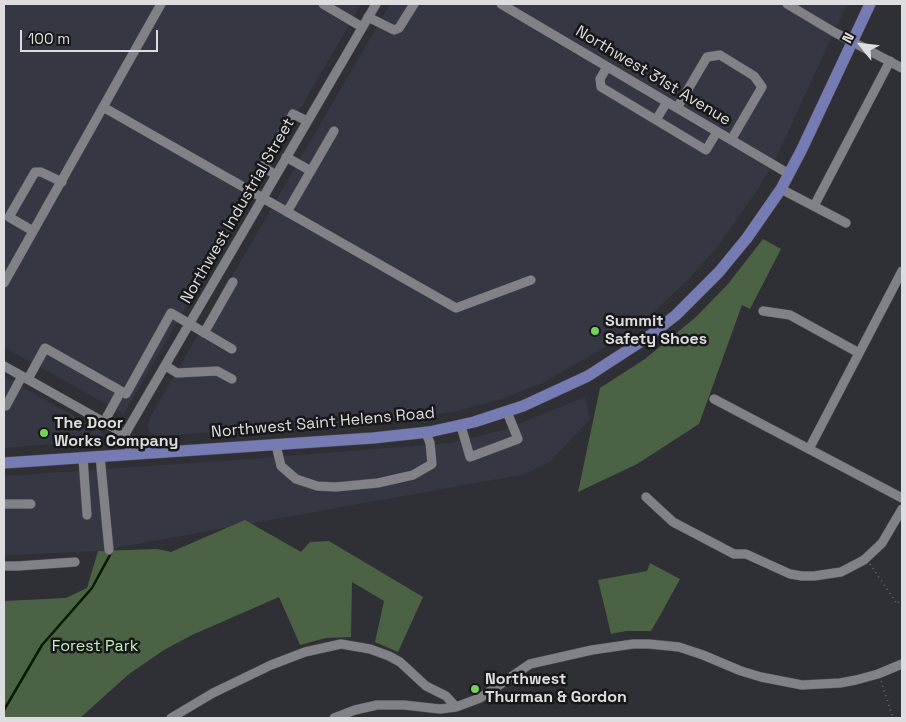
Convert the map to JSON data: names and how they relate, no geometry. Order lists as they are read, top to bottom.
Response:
{
  "streets": {
    "main road": ["Northwest Saint Helens Road"],
    "street": ["Northwest 31st Avenue", "Northwest Industrial Street"]
  },
  "crossings": [
    ["Northwest 31st Avenue", "Northwest Saint Helens Road"]
  ],
  "parks": ["Forest Park"],
  "places": ["Summit Safety Shoes", "The Door Works Company", "Northwest Thurman & Gordon"],
  "scale_bar": "100 m",
  "north": "top left"
}
